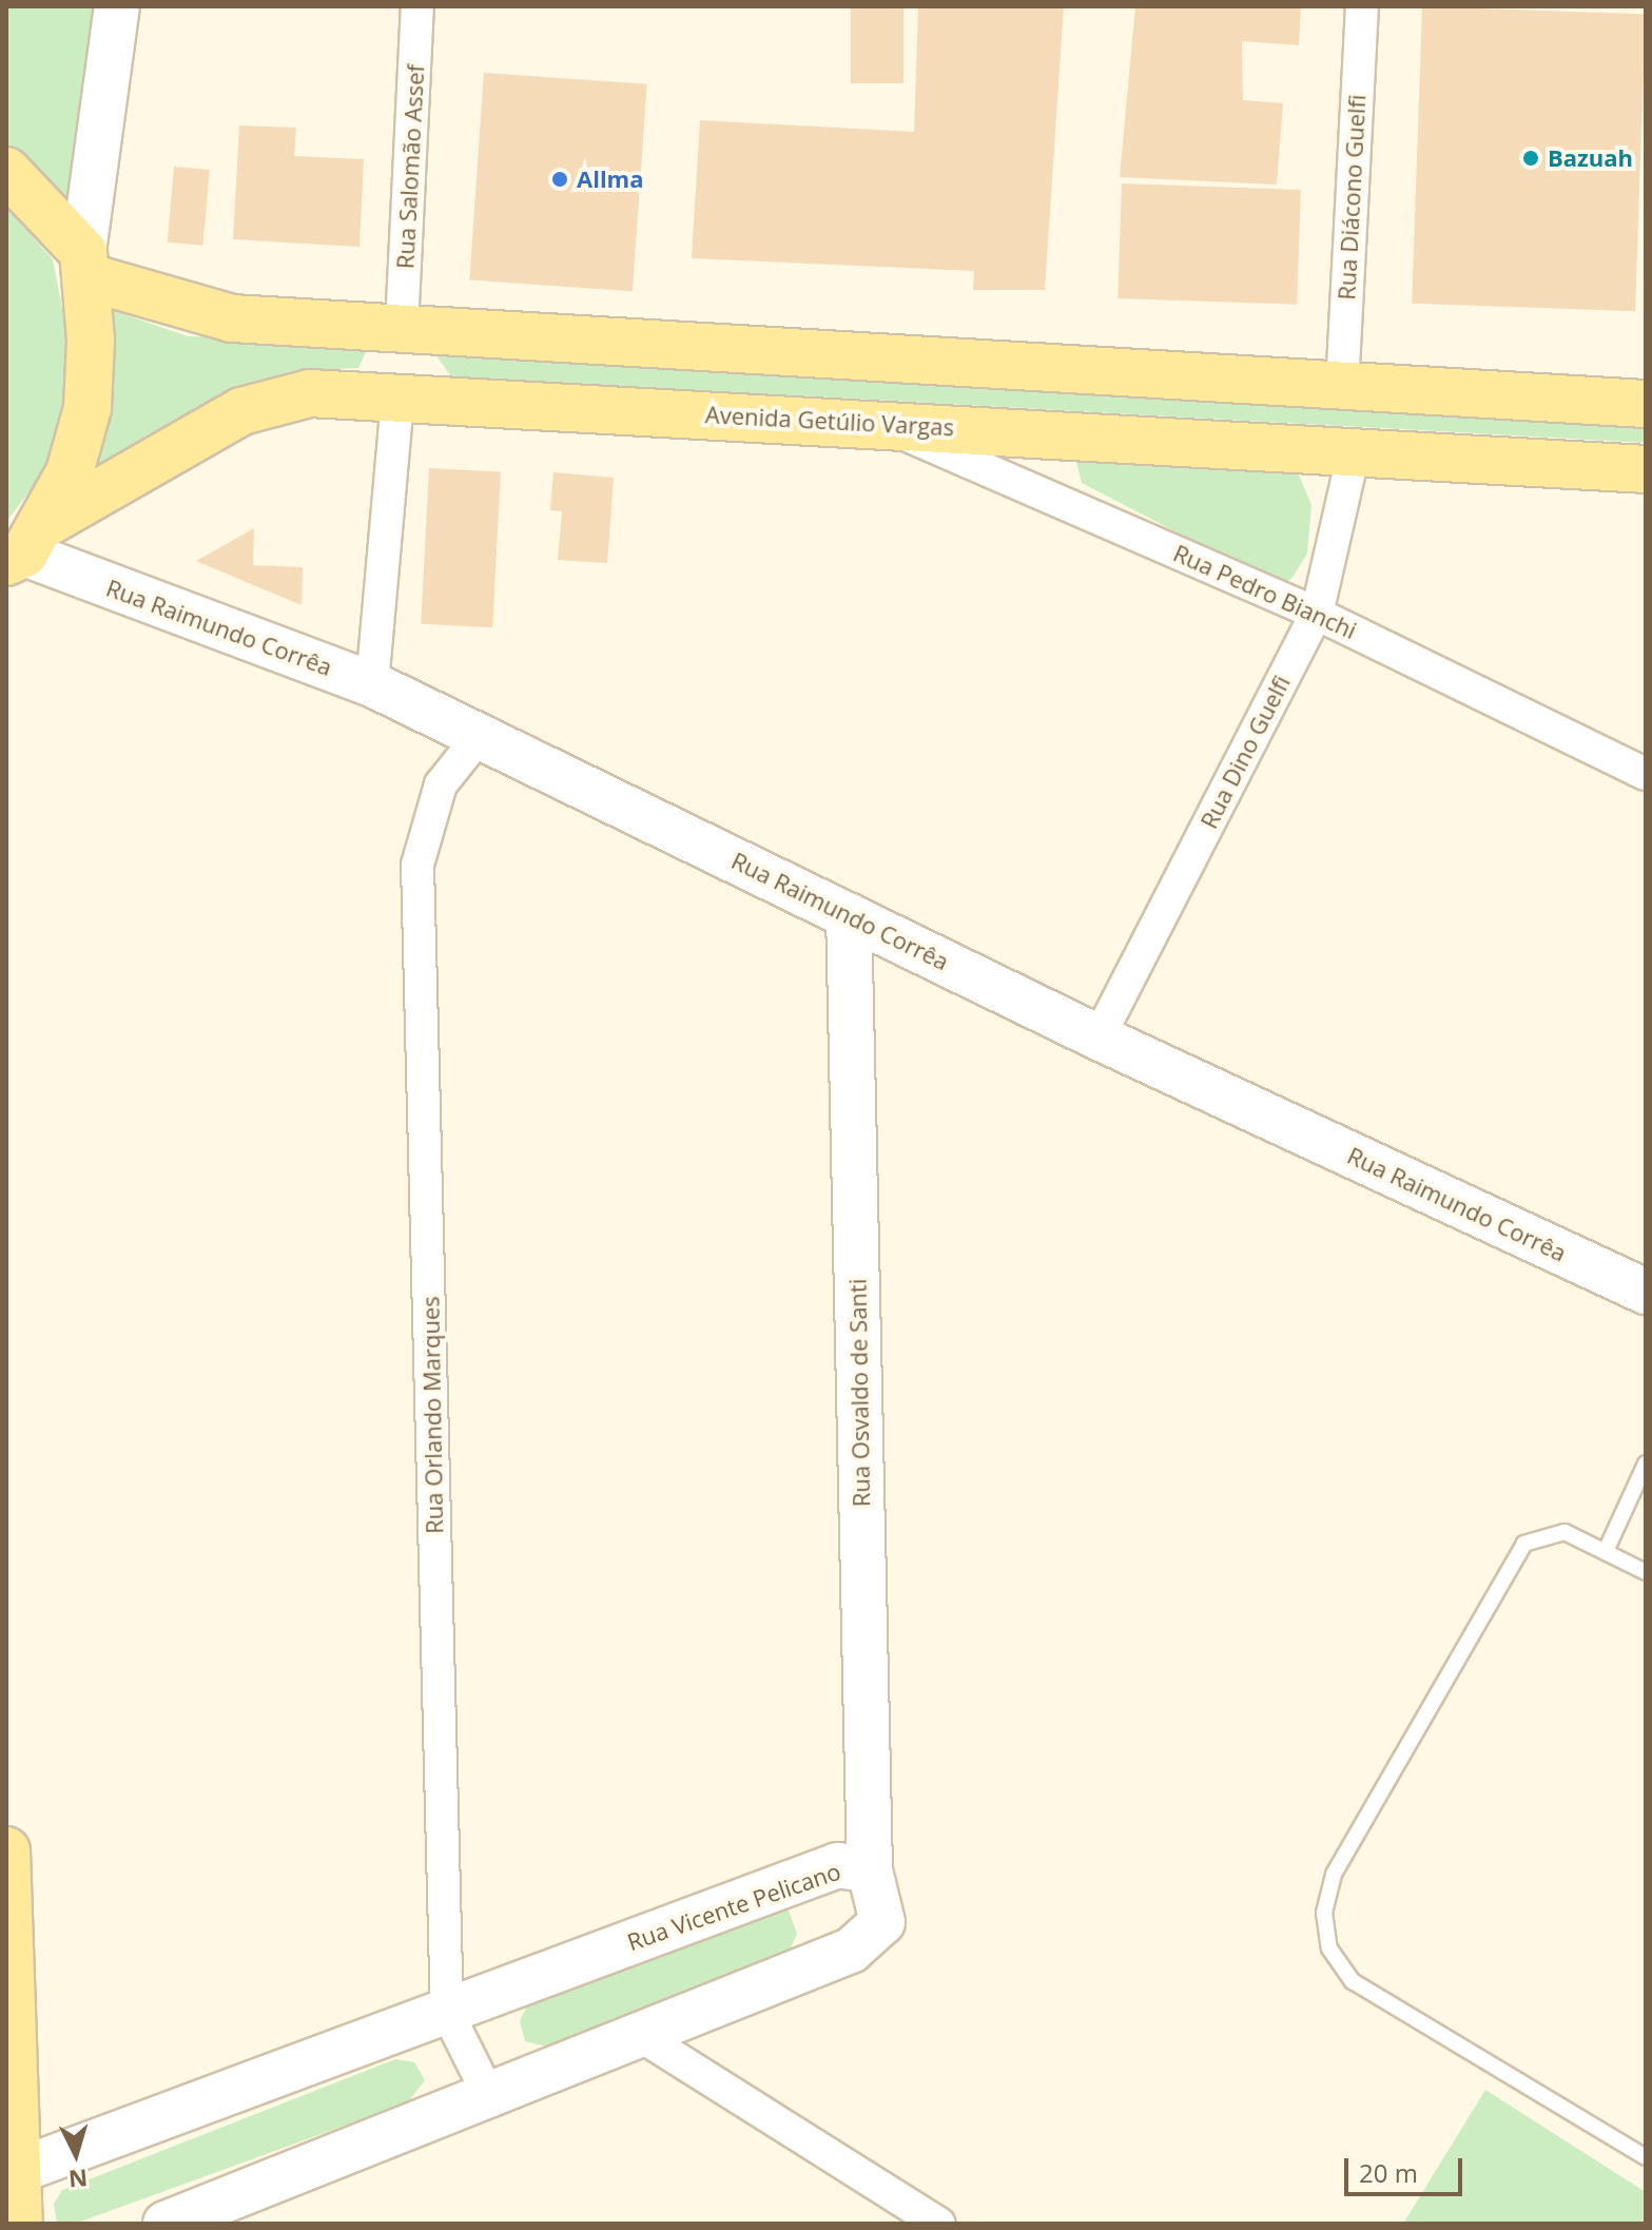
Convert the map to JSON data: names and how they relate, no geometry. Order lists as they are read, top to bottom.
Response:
{
  "streets": {
    "main road": ["Avenida Getúlio Vargas"],
    "street": [
      "Rua Salomão Assef",
      "Rua Diácono Guelfi",
      "Rua Pedro Bianchi",
      "Rua Raimundo Corrêa",
      "Rua Dino Guelfi",
      "Rua Osvaldo de Santi",
      "Rua Orlando Marques",
      "Rua Vicente Pelicano"
    ]
  },
  "crossings": [
    ["Avenida Getúlio Vargas", "Rua Pedro Bianchi"],
    ["Avenida Getúlio Vargas", "Rua Raimundo Corrêa"],
    ["Avenida Getúlio Vargas", "Rua Dino Guelfi"],
    ["Rua Pedro Bianchi", "Rua Dino Guelfi"],
    ["Rua Raimundo Corrêa", "Rua Dino Guelfi"],
    ["Rua Raimundo Corrêa", "Rua Osvaldo de Santi"],
    ["Rua Raimundo Corrêa", "Rua Orlando Marques"],
    ["Rua Osvaldo de Santi", "Rua Vicente Pelicano"],
    ["Rua Orlando Marques", "Rua Vicente Pelicano"]
  ],
  "places": ["Bazuah", "Allma"],
  "scale_bar": "20 m",
  "north": "bottom"
}
